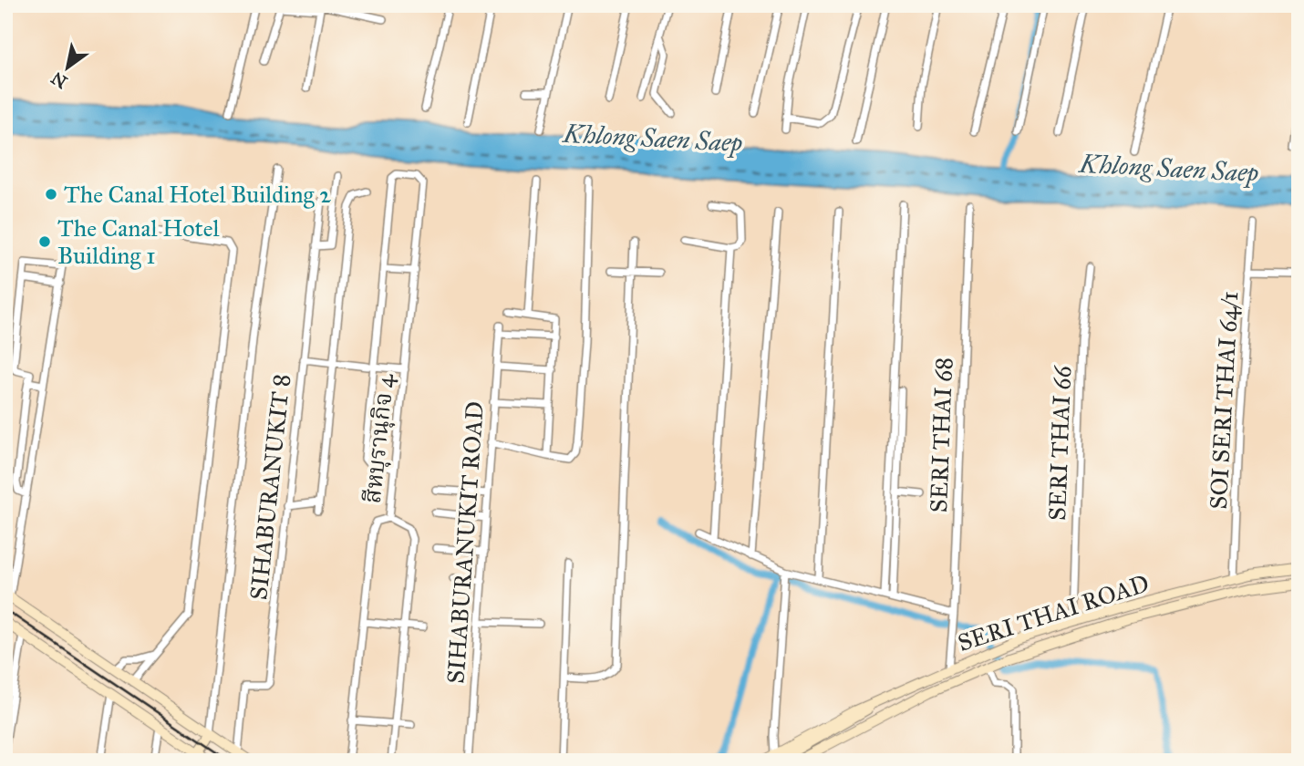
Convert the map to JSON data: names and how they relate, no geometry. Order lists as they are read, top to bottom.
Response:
{
  "streets": {
    "main road": ["SERI THAI ROAD"],
    "street": [
      "SOI SERI THAI 64/1",
      "SERI THAI 68",
      "สีหบุรานุกิจ 4",
      "SERI THAI 66",
      "SIHABURANUKIT 8",
      "SIHABURANUKIT ROAD"
    ]
  },
  "crossings": [
    ["SOI SERI THAI 64/1", "SERI THAI ROAD"],
    ["SERI THAI 68", "SERI THAI ROAD"],
    ["SERI THAI 66", "SERI THAI ROAD"]
  ],
  "water": ["Khlong Saen Saep"],
  "places": ["The Canal Hotel Building 2", "The Canal Hotel Building 1"],
  "north": "bottom left"
}
